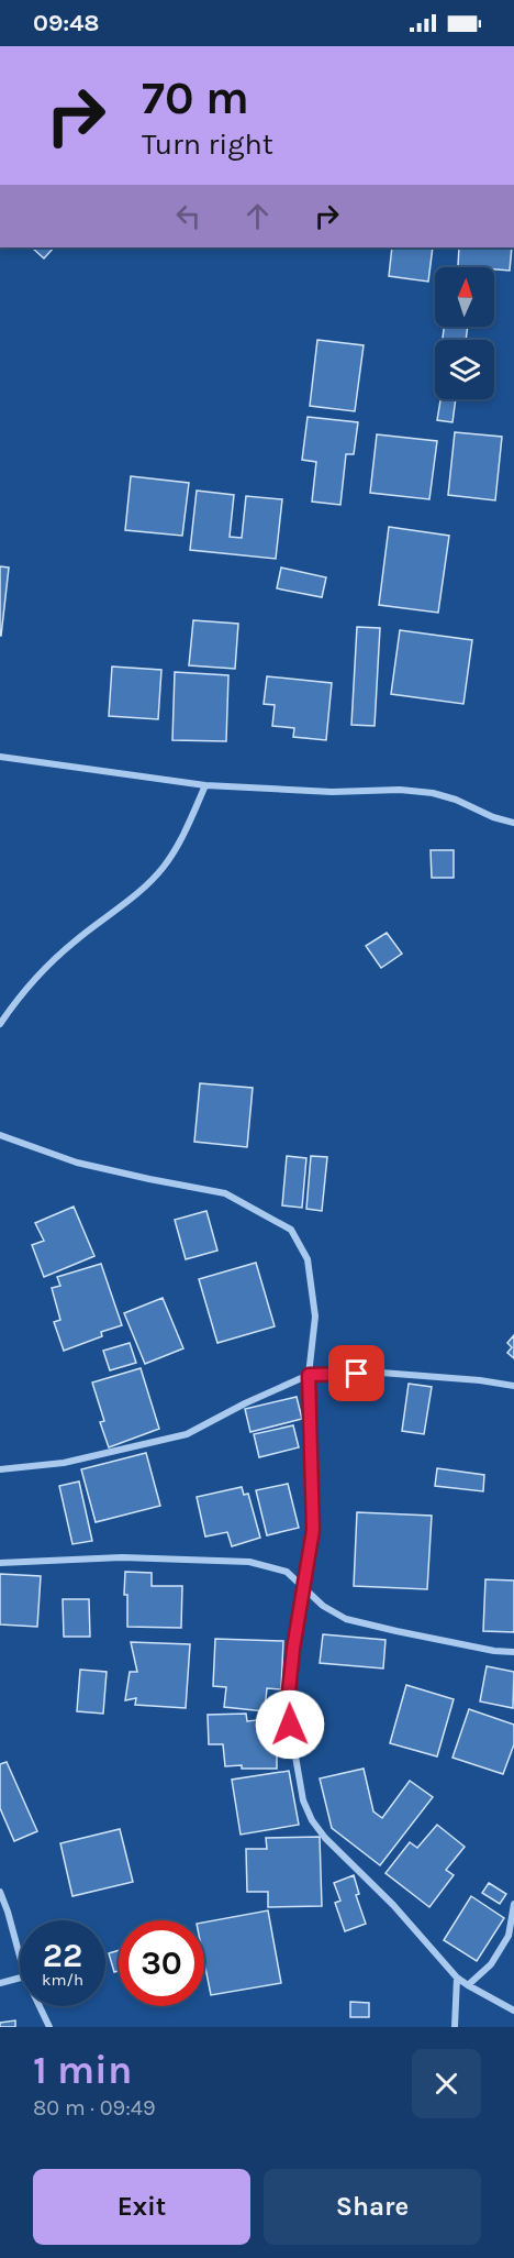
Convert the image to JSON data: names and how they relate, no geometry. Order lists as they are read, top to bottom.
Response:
{
  "north": "top",
  "page": {
    "status": "09:48",
    "turn": ["70 m", "Turn right"],
    "speed": "22 km/h",
    "limit": "30",
    "heading": ["1 min", "80 m · 09:49"],
    "buttons": ["Exit", "Share"]
  }
}
